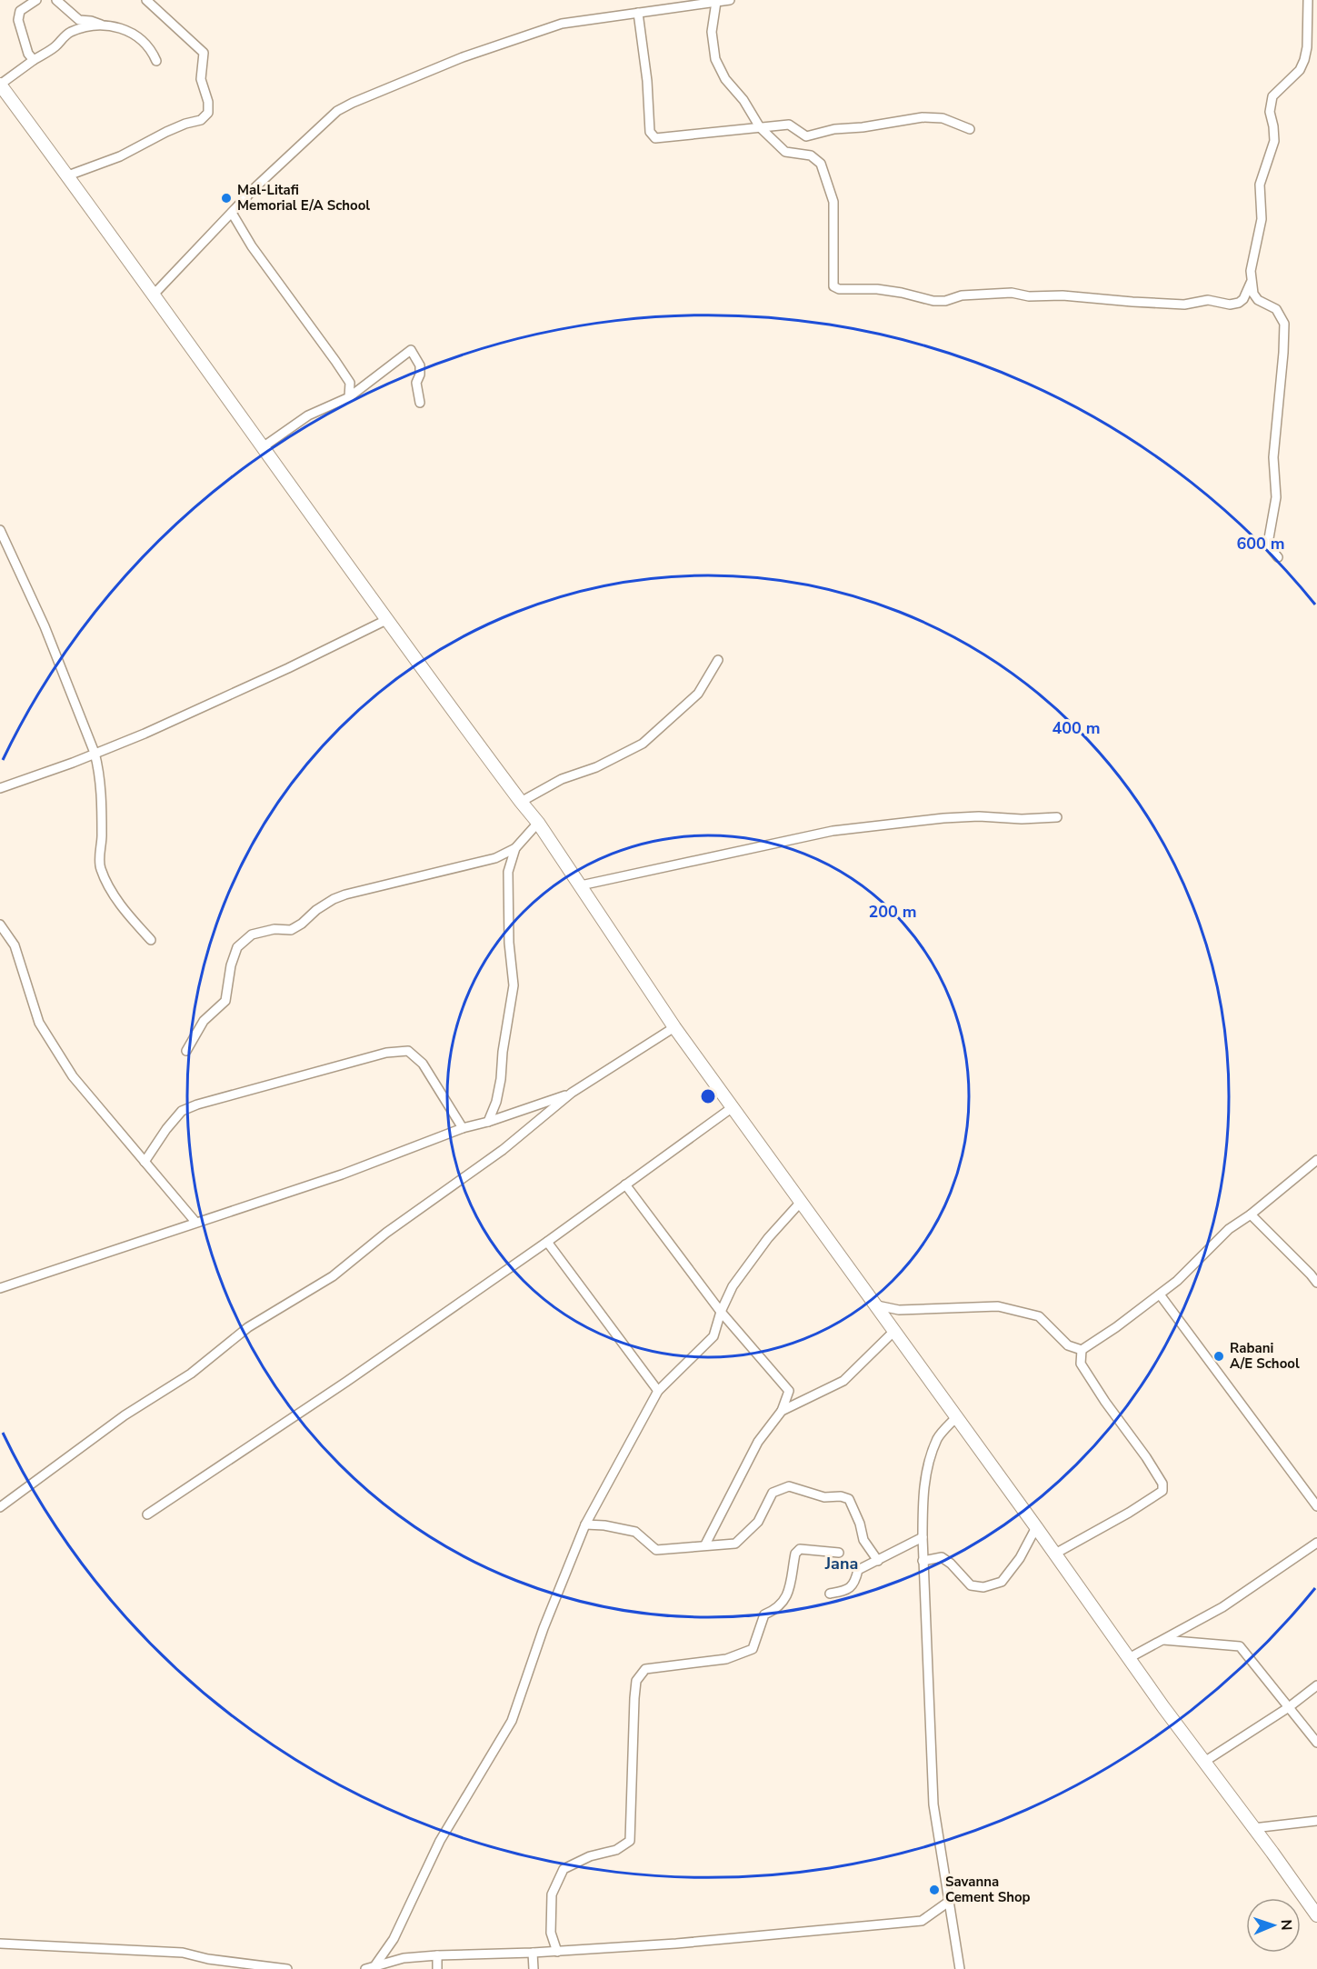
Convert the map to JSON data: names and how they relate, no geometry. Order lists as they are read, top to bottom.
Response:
{
  "districts": ["Jana"],
  "places": ["Mal-Litafi Memorial E/A School", "Rabani A/E School", "Savanna Cement Shop"],
  "north": "right",
  "rings": ["600 m", "400 m", "200 m"]
}
